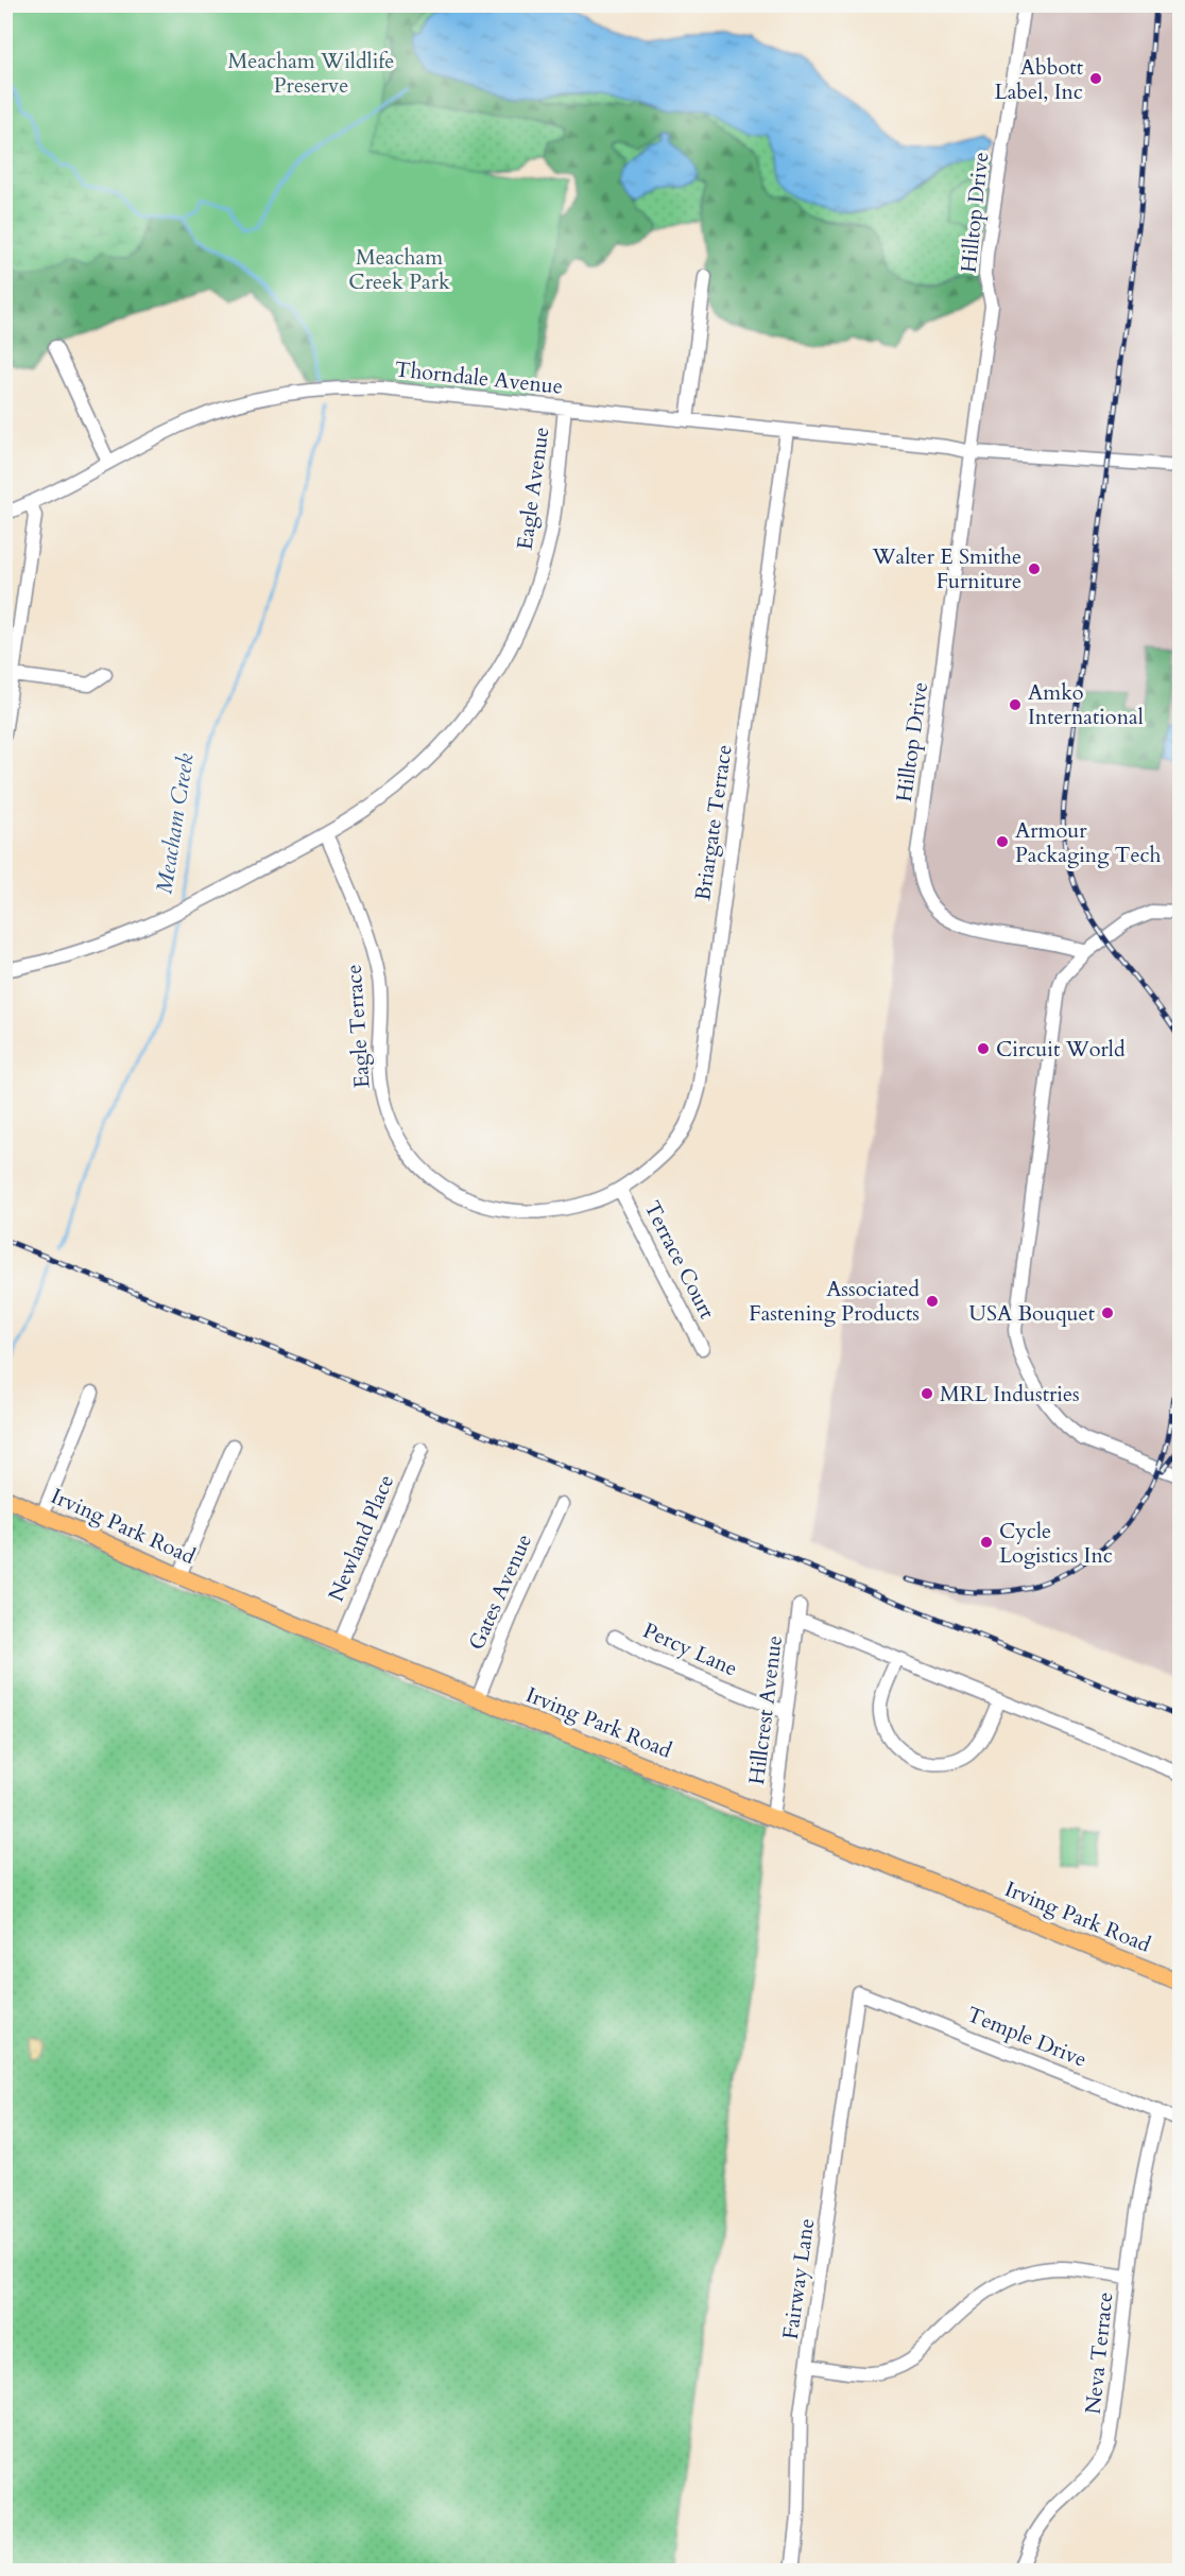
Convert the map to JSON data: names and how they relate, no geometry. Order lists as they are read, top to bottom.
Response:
{
  "streets": {
    "main road": ["Irving Park Road"],
    "street": [
      "Hilltop Drive",
      "Thorndale Avenue",
      "Eagle Avenue",
      "Briargate Terrace",
      "Eagle Terrace",
      "Terrace Court",
      "Newland Place",
      "Gates Avenue",
      "Percy Lane",
      "Hillcrest Avenue",
      "Temple Drive",
      "Fairway Lane",
      "Neva Terrace"
    ]
  },
  "crossings": [
    ["Hilltop Drive", "Thorndale Avenue"],
    ["Thorndale Avenue", "Eagle Avenue"],
    ["Thorndale Avenue", "Briargate Terrace"],
    ["Eagle Avenue", "Eagle Terrace"],
    ["Briargate Terrace", "Eagle Terrace"],
    ["Briargate Terrace", "Terrace Court"],
    ["Irving Park Road", "Newland Place"],
    ["Irving Park Road", "Gates Avenue"],
    ["Irving Park Road", "Hillcrest Avenue"],
    ["Percy Lane", "Hillcrest Avenue"],
    ["Temple Drive", "Fairway Lane"],
    ["Temple Drive", "Neva Terrace"]
  ],
  "water": ["Meacham Creek"],
  "parks": ["Meacham Wildlife Preserve", "Meacham Creek Park"],
  "places": [
    "Abbott Label, Inc",
    "Walter E Smithe Furniture",
    "Amko International",
    "Armour Packaging Tech",
    "Circuit World",
    "Associated Fastening Products",
    "USA Bouquet",
    "MRL Industries",
    "Cycle Logistics Inc"
  ]
}
